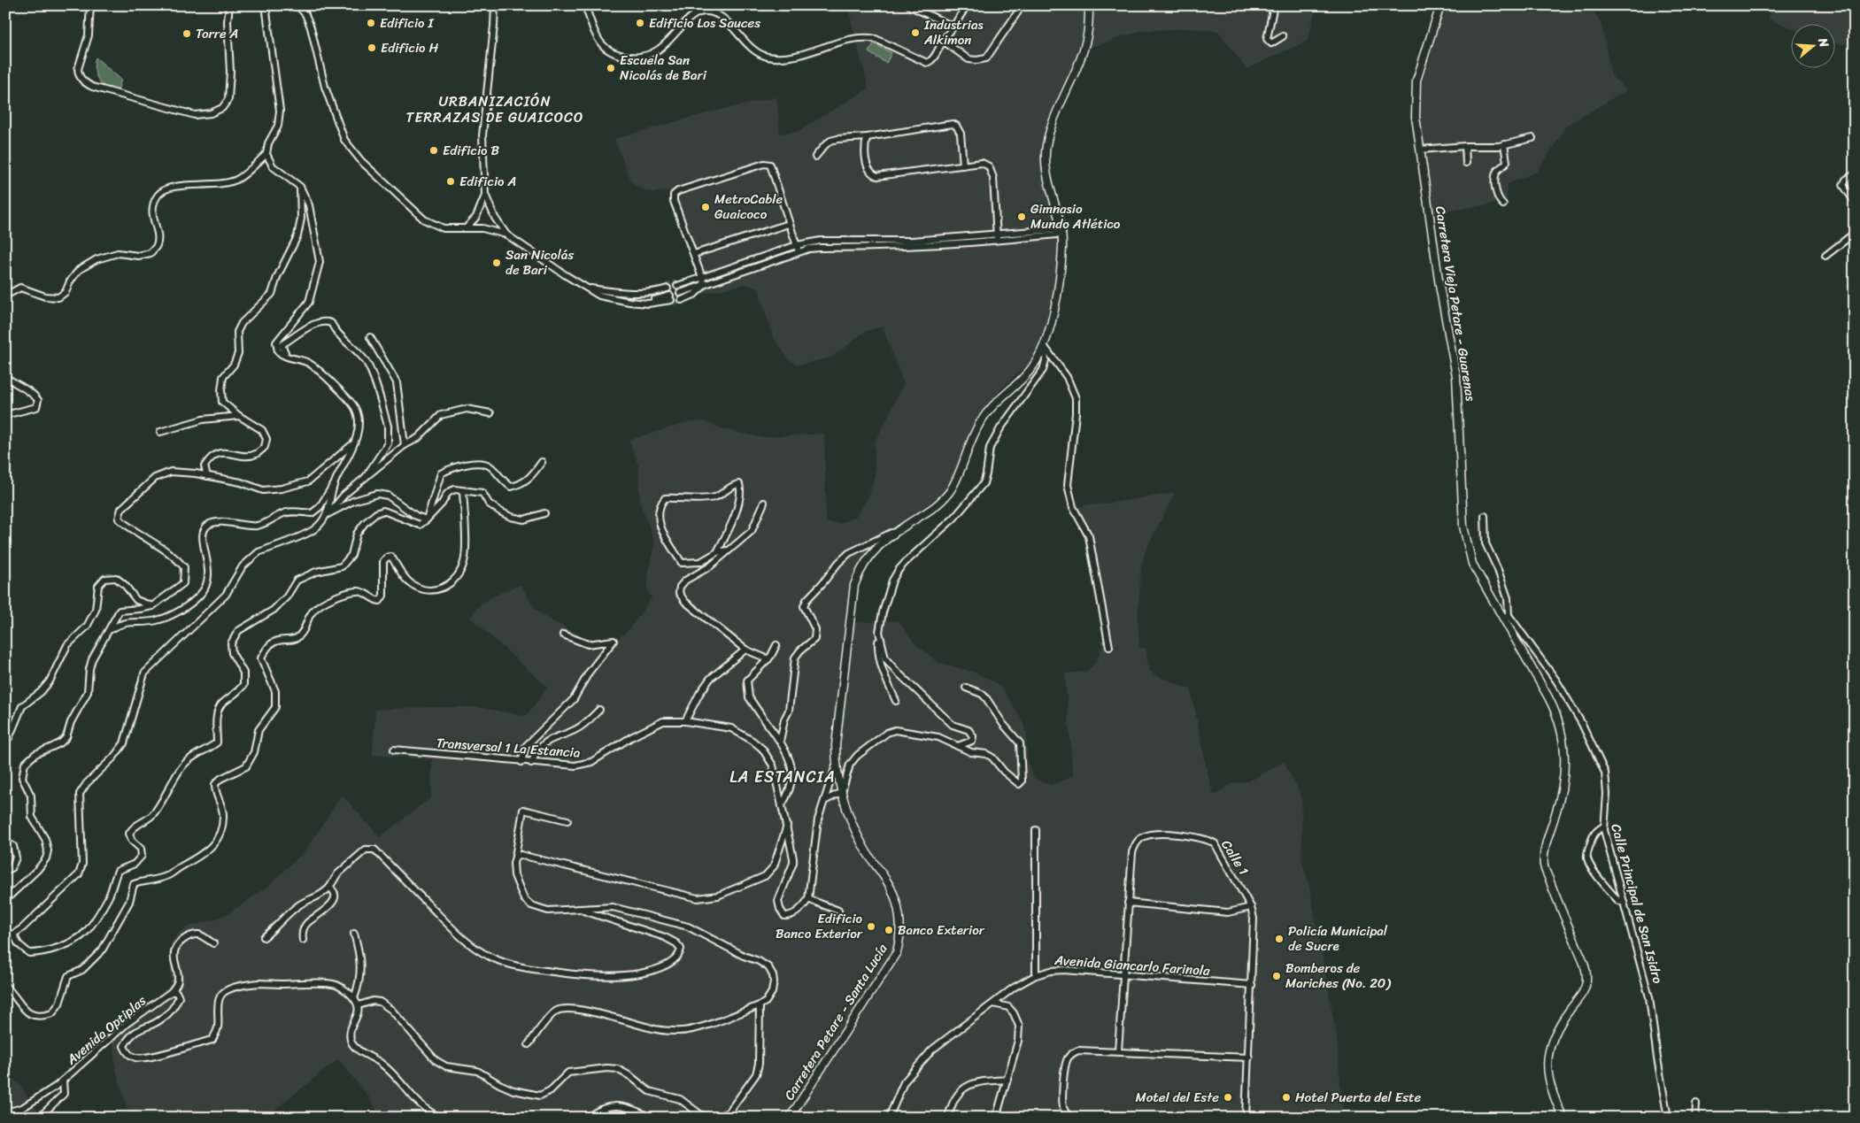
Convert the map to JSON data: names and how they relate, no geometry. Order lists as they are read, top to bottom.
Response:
{
  "streets": {
    "main road": ["Carretera Vieja Petare - Guarenas", "Carretera Petare - Santa Lucía"],
    "street": [
      "Transversal 1 La Estancia",
      "Calle 1",
      "Calle Principal de San Isidro",
      "Avenida Giancarlo Farinola",
      "Avenida Optiplas"
    ]
  },
  "crossings": [
    ["Carretera Vieja Petare - Guarenas", "Calle Principal de San Isidro"],
    ["Calle 1", "Avenida Giancarlo Farinola"]
  ],
  "districts": ["URBANIZACIÓN TERRAZAS DE GUAICOCO", "LA ESTANCIA"],
  "places": [
    "Edificio I",
    "Edificio Los Sauces",
    "Industrias Alkimon",
    "Torre A",
    "Edificio H",
    "Escuela San Nicolás de Bari",
    "Edificio B",
    "Edificio A",
    "MetroCable Guaicoco",
    "Gimnasio Mundo Atlético",
    "San Nicolás de Bari",
    "Edificio Banco Exterior",
    "Banco Exterior",
    "Policía Municipal de Sucre",
    "Bomberos de Mariches (No. 20)",
    "Motel del Este",
    "Hotel Puerta del Este"
  ],
  "north": "right"
}
